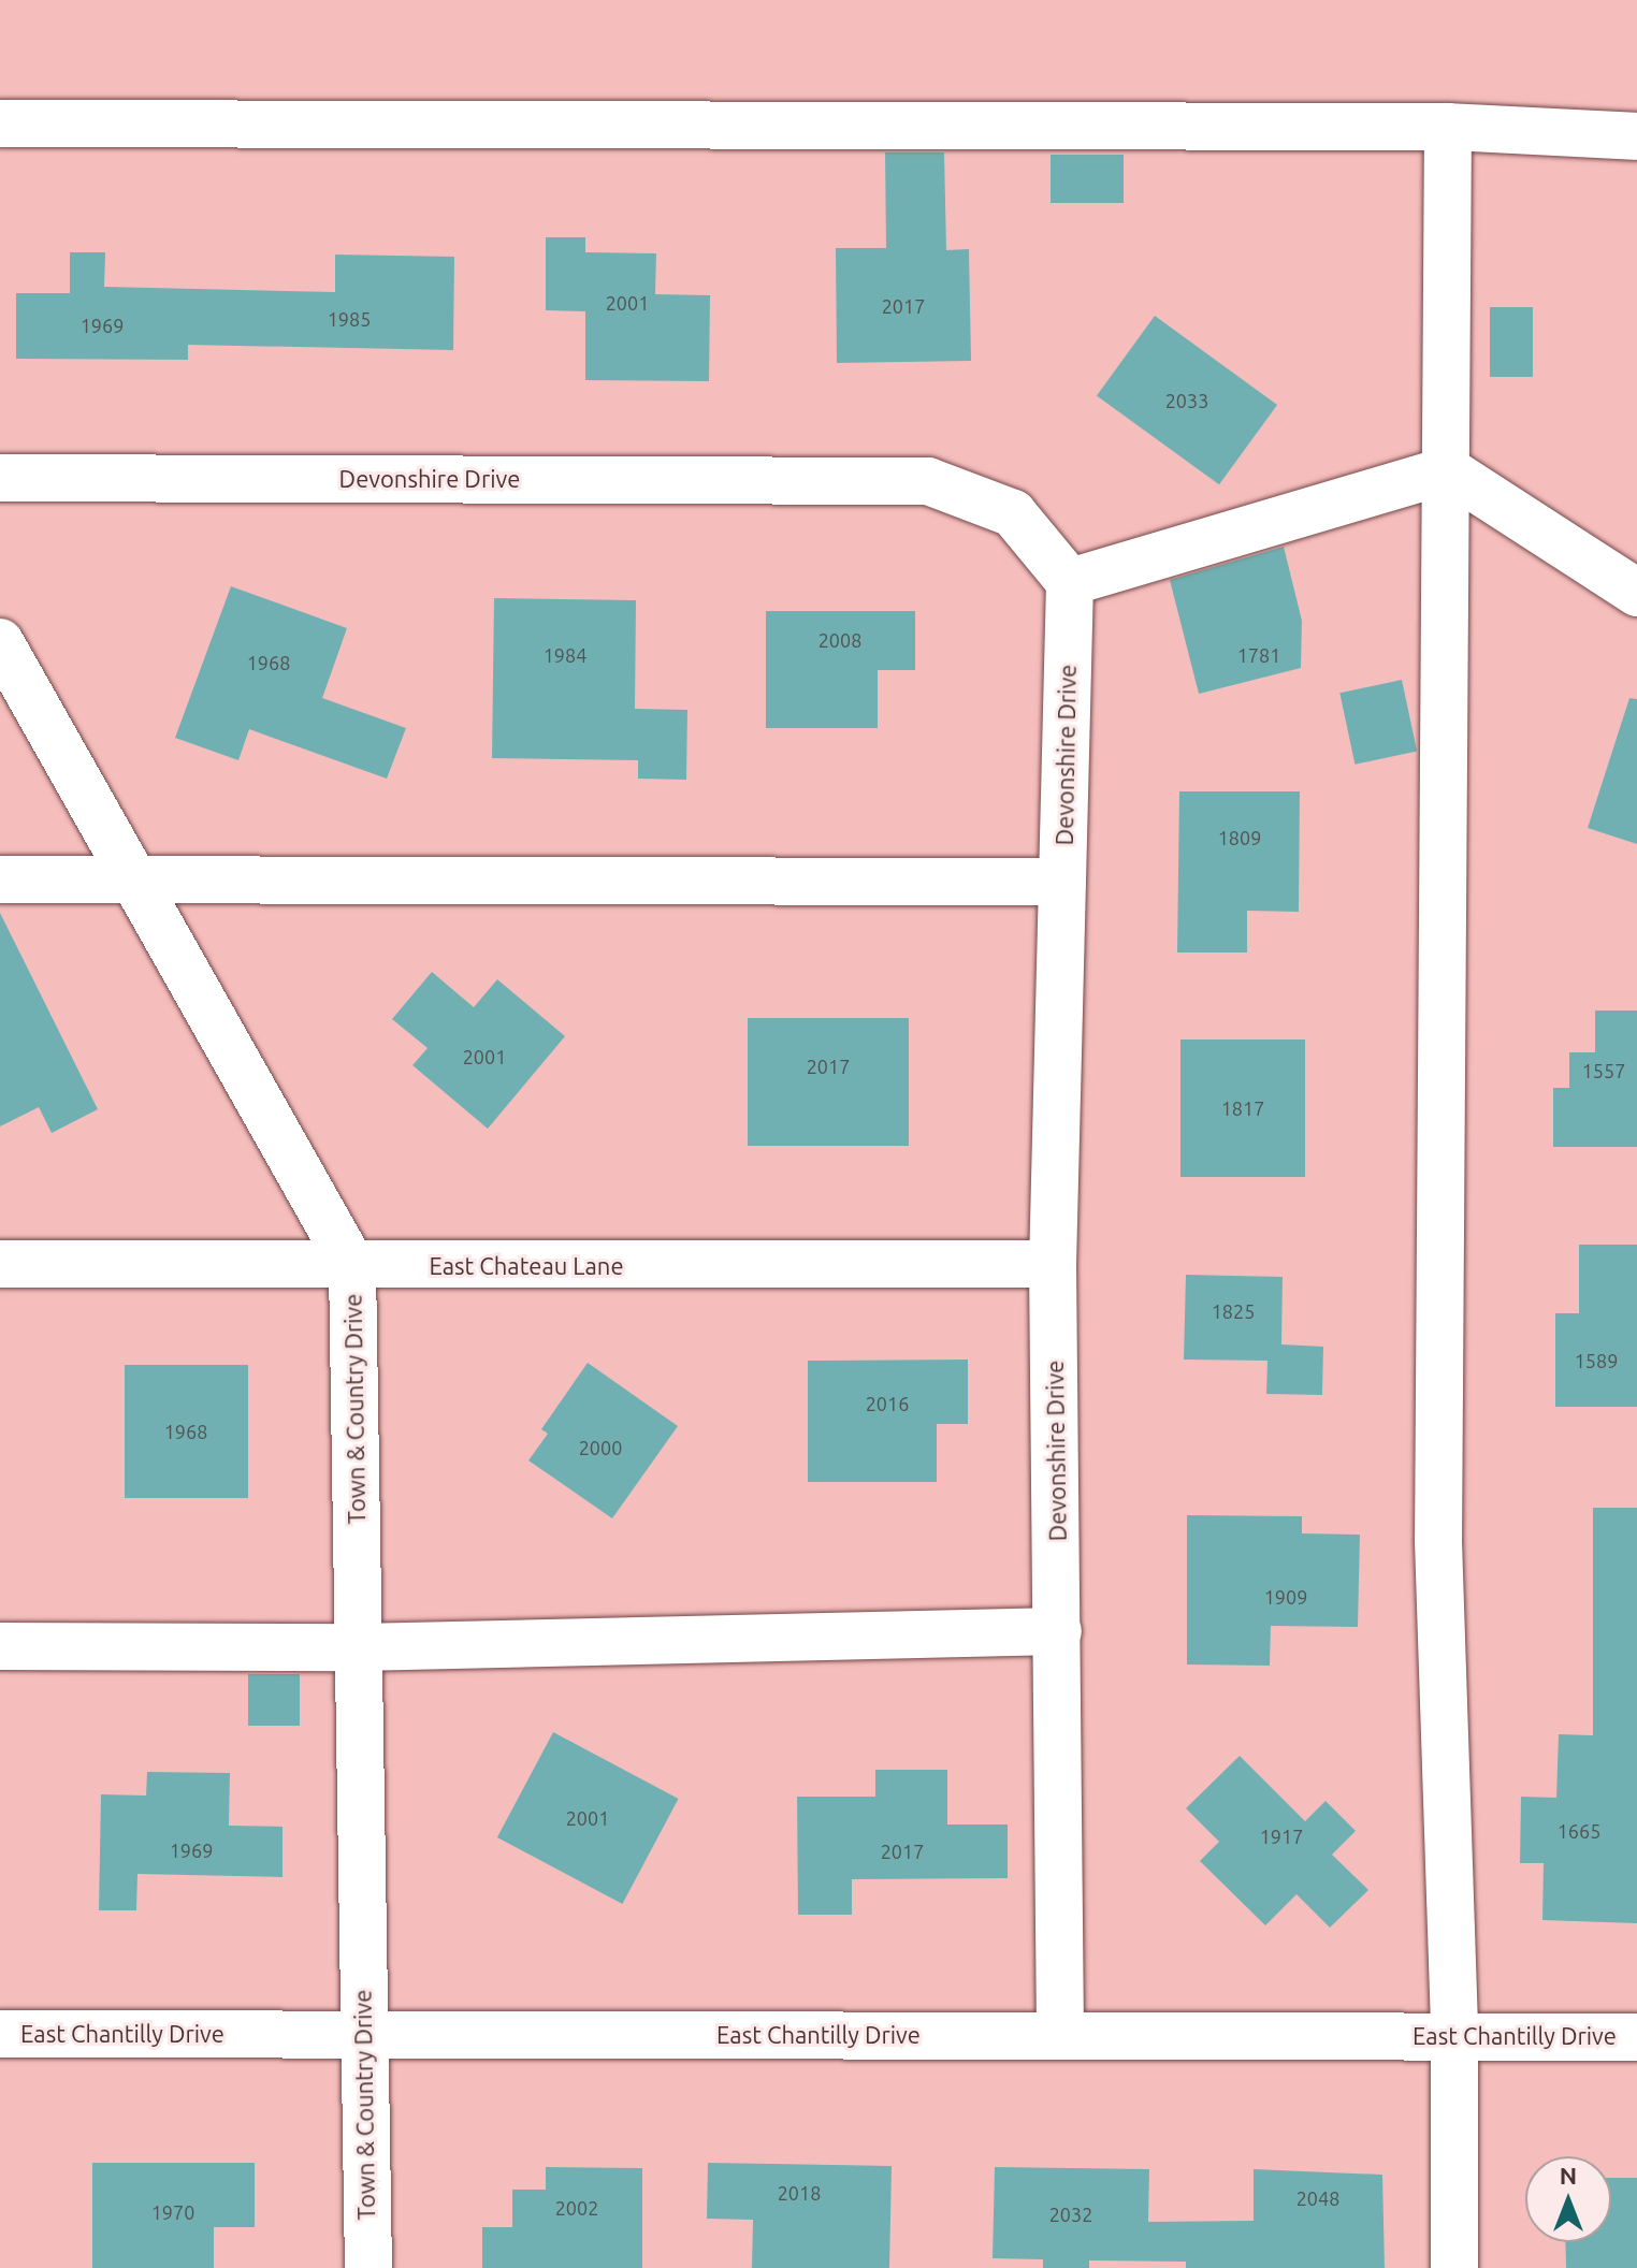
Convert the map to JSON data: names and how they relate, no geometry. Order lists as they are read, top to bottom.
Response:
{
  "streets": {
    "street": [
      "Devonshire Drive",
      "East Chateau Lane",
      "Town & Country Drive",
      "East Chantilly Drive"
    ]
  },
  "crossings": [
    ["Devonshire Drive", "East Chateau Lane"],
    ["Devonshire Drive", "East Chantilly Drive"],
    ["East Chateau Lane", "Town & Country Drive"],
    ["Town & Country Drive", "East Chantilly Drive"]
  ],
  "house_numbers": [
    "2001",
    "2017",
    "1985",
    "1969",
    "2033",
    "2008",
    "1984",
    "1781",
    "1968",
    "1809",
    "2001",
    "2017",
    "1557",
    "1817",
    "1825",
    "1589",
    "2016",
    "1968",
    "2000",
    "1909",
    "2001",
    "1665",
    "1917",
    "1969",
    "2017",
    "2018",
    "2048",
    "2002",
    "1970",
    "2032"
  ],
  "north": "top"
}
